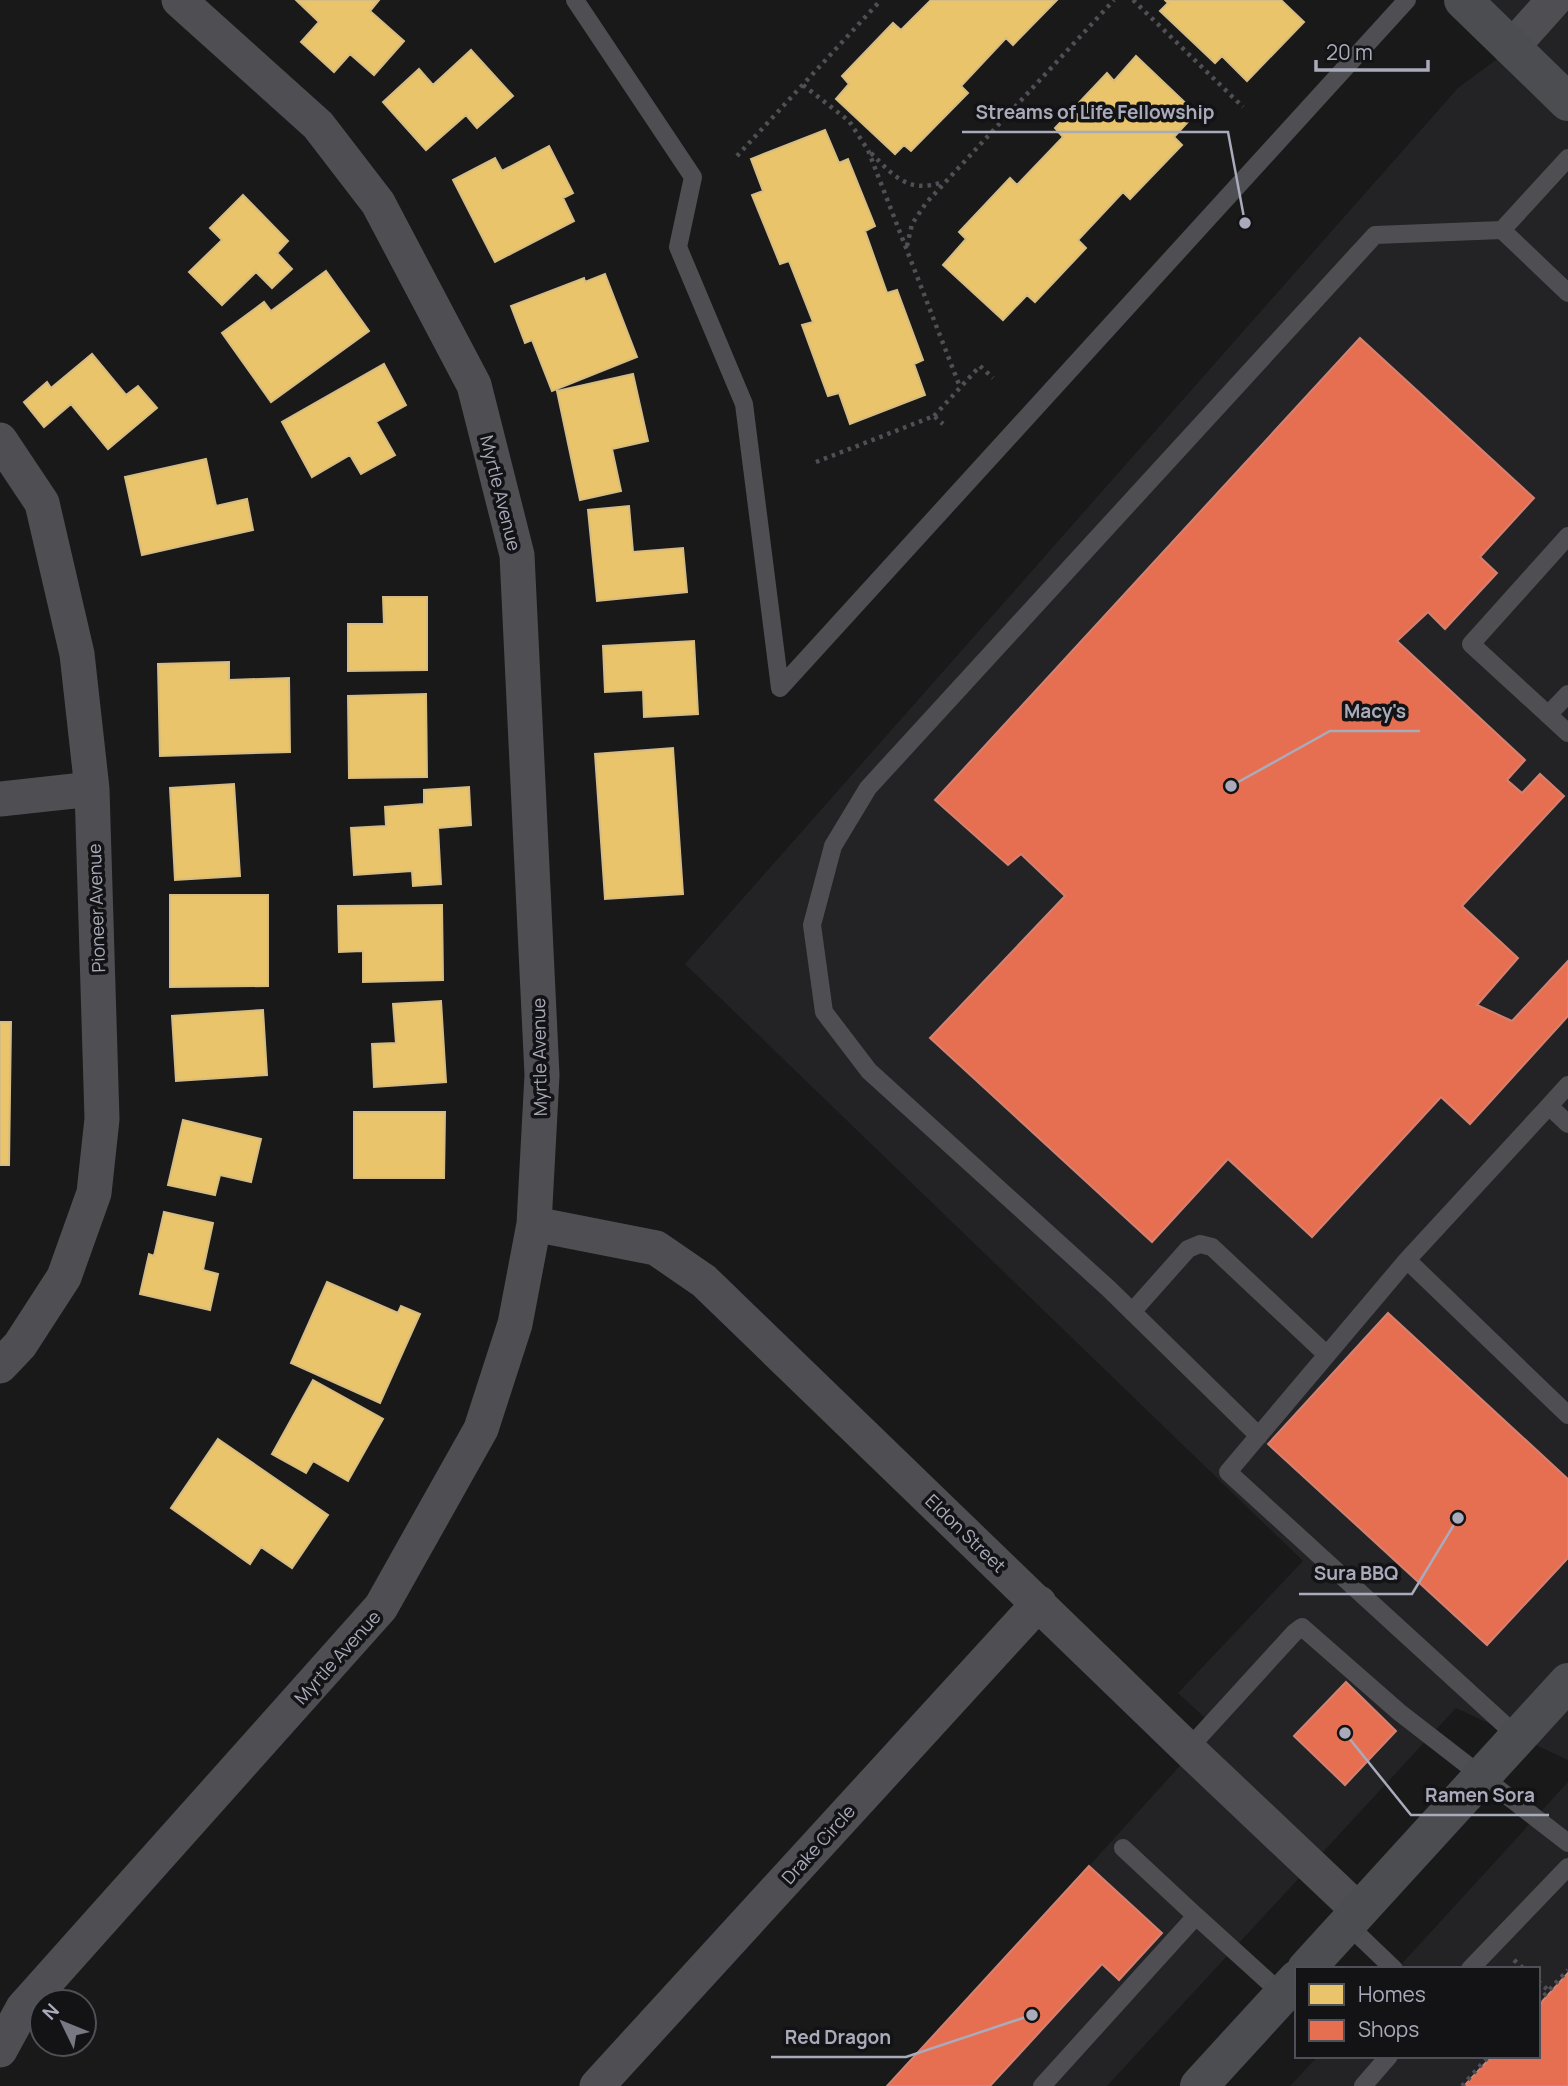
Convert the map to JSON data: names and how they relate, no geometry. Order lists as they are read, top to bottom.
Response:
{
  "streets": {
    "street": [
      "Myrtle Avenue",
      "Pioneer Avenue",
      "Eldon Street",
      "Drake Circle"
    ]
  },
  "crossings": [
    ["Myrtle Avenue", "Eldon Street"],
    ["Eldon Street", "Drake Circle"]
  ],
  "places": [
    "Streams of Life Fellowship",
    "Macy's",
    "Sura BBQ",
    "Ramen Sora",
    "Red Dragon"
  ],
  "legend": ["Homes", "Shops"],
  "scale_bar": "20 m",
  "north": "top left"
}
